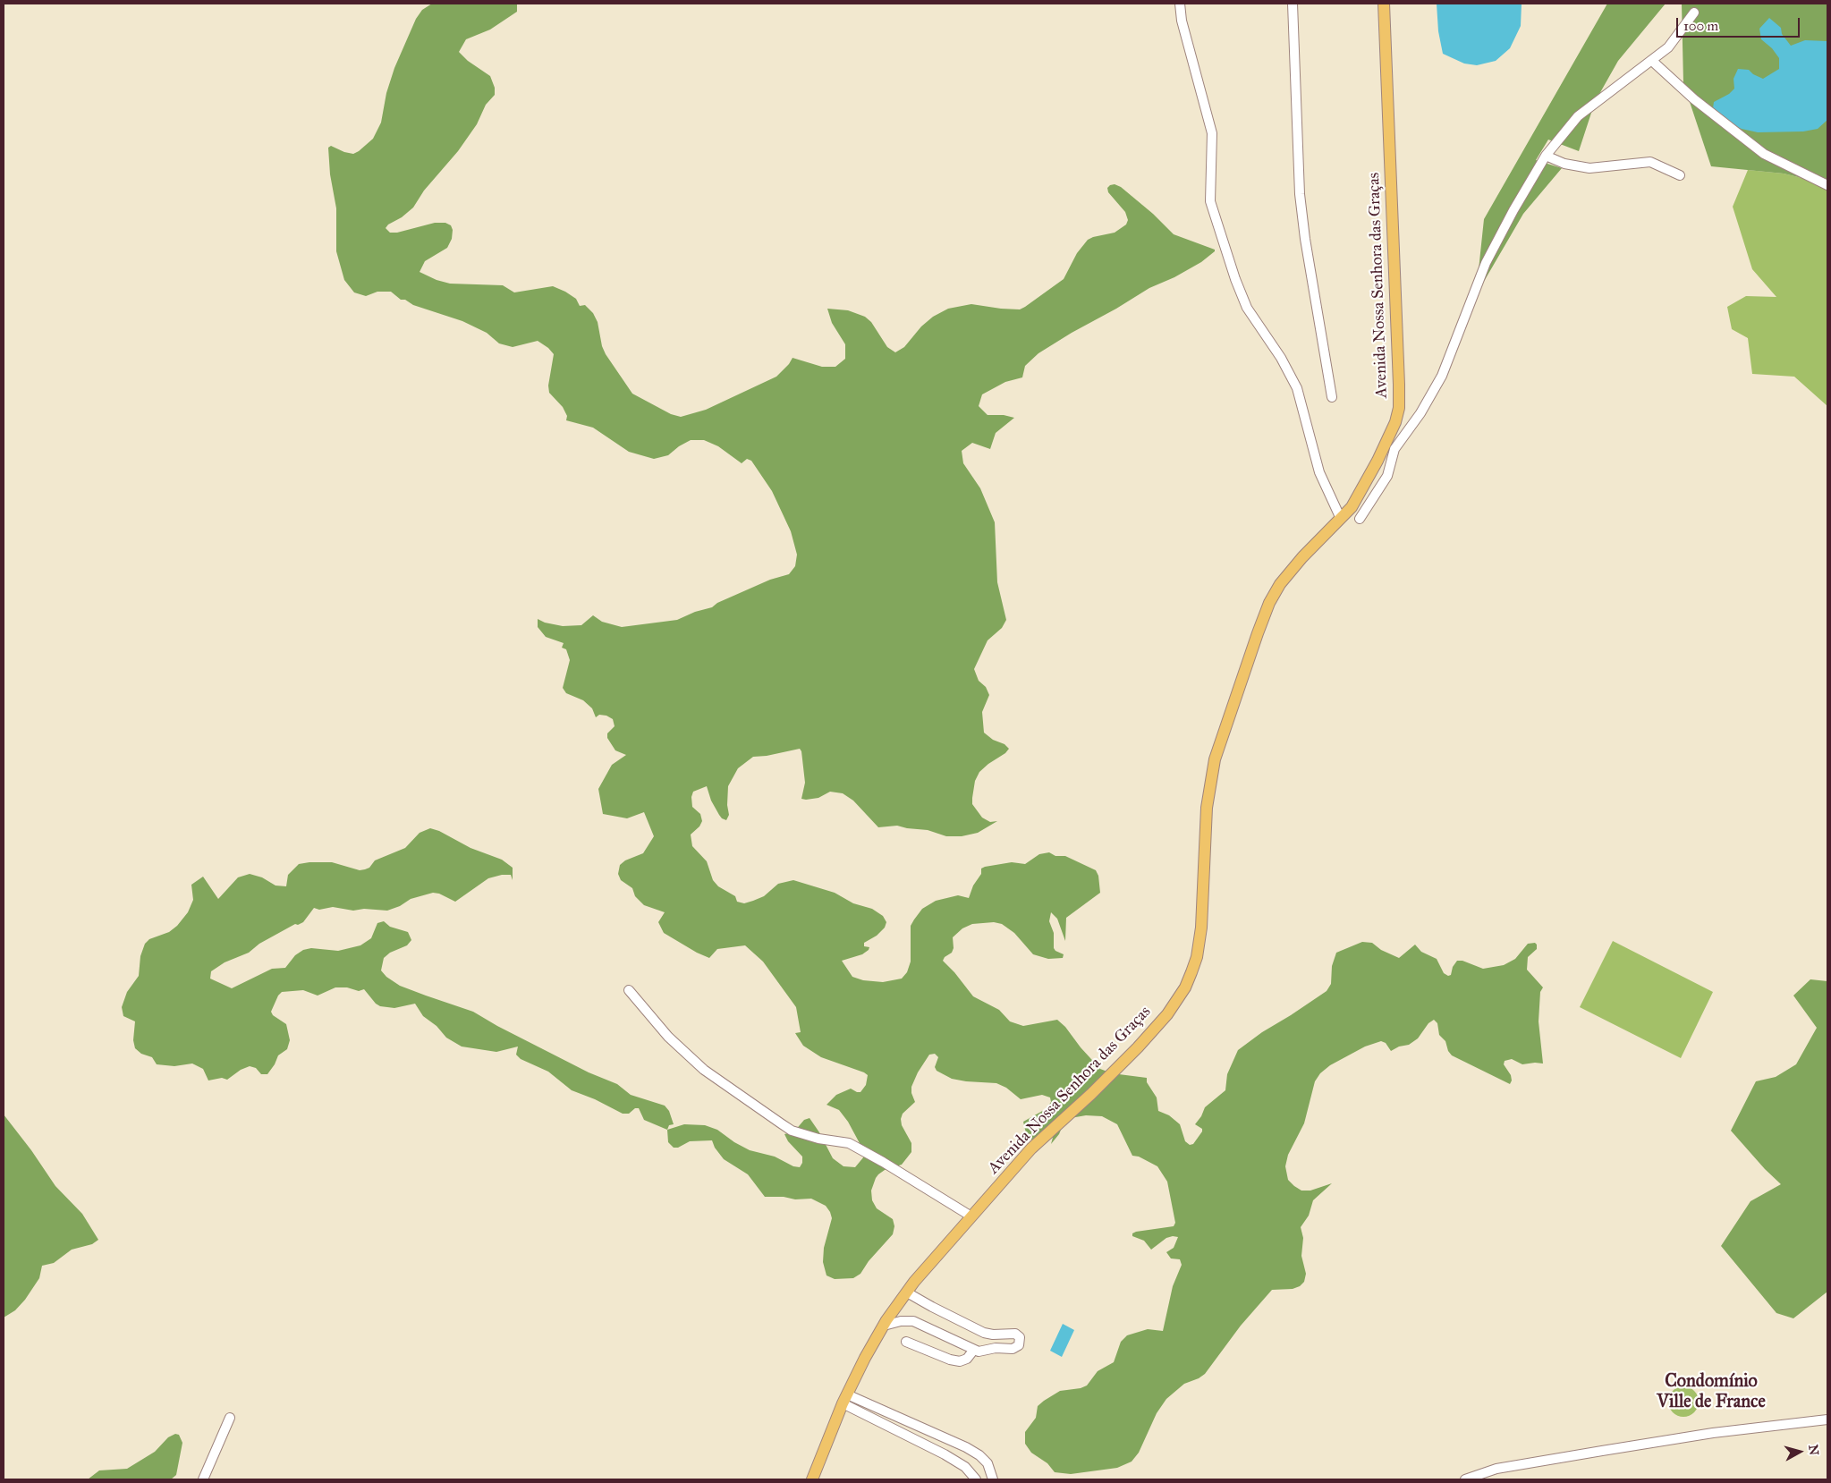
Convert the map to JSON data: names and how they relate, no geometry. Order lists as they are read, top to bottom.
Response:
{
  "streets": {
    "main road": ["Avenida Nossa Senhora das Graças"]
  },
  "districts": ["Condomínio Ville de France"],
  "scale_bar": "100 m",
  "north": "right"
}
